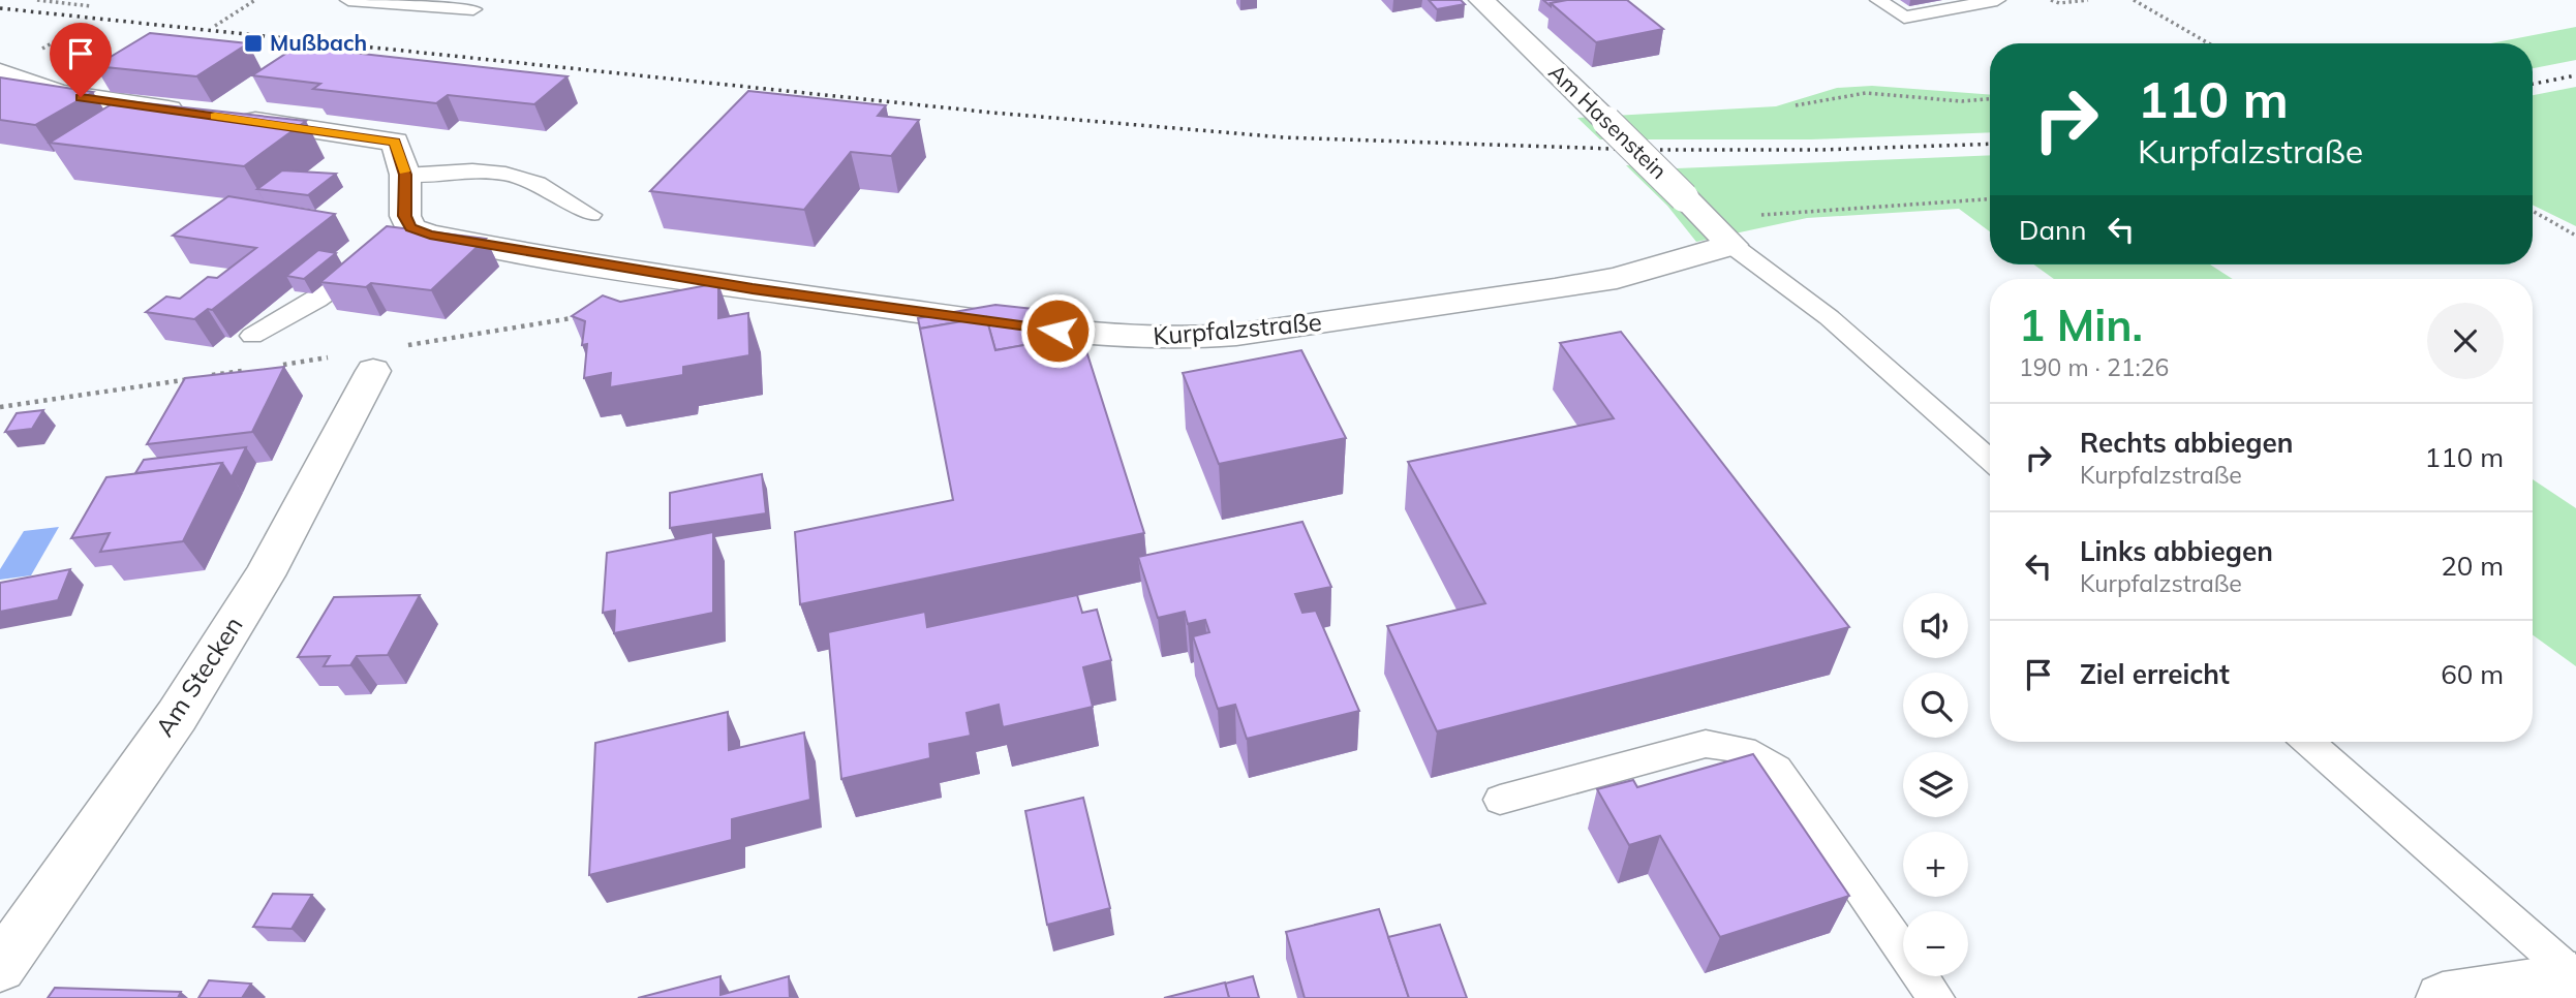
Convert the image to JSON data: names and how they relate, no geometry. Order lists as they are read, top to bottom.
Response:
{
  "streets": {
    "street": ["Am Hasenstein", "Kurpfalzstraße", "Am Stecken"]
  },
  "crossings": [
    ["Am Hasenstein", "Kurpfalzstraße"]
  ],
  "places": {
    "transit": ["Mußbach"]
  },
  "page": {
    "turn": ["110 m", "Kurpfalzstraße"],
    "then": "Dann",
    "heading": ["1 Min.", "190 m · 21:26"],
    "list": [
      {
        "name": "Rechts abbiegen",
        "note": "Kurpfalzstraße",
        "value": "110 m"
      },
      {
        "name": "Links abbiegen",
        "note": "Kurpfalzstraße",
        "value": "20 m"
      },
      {
        "name": "Ziel erreicht",
        "value": "60 m"
      }
    ],
    "map_buttons": ["+", "−"]
  }
}
